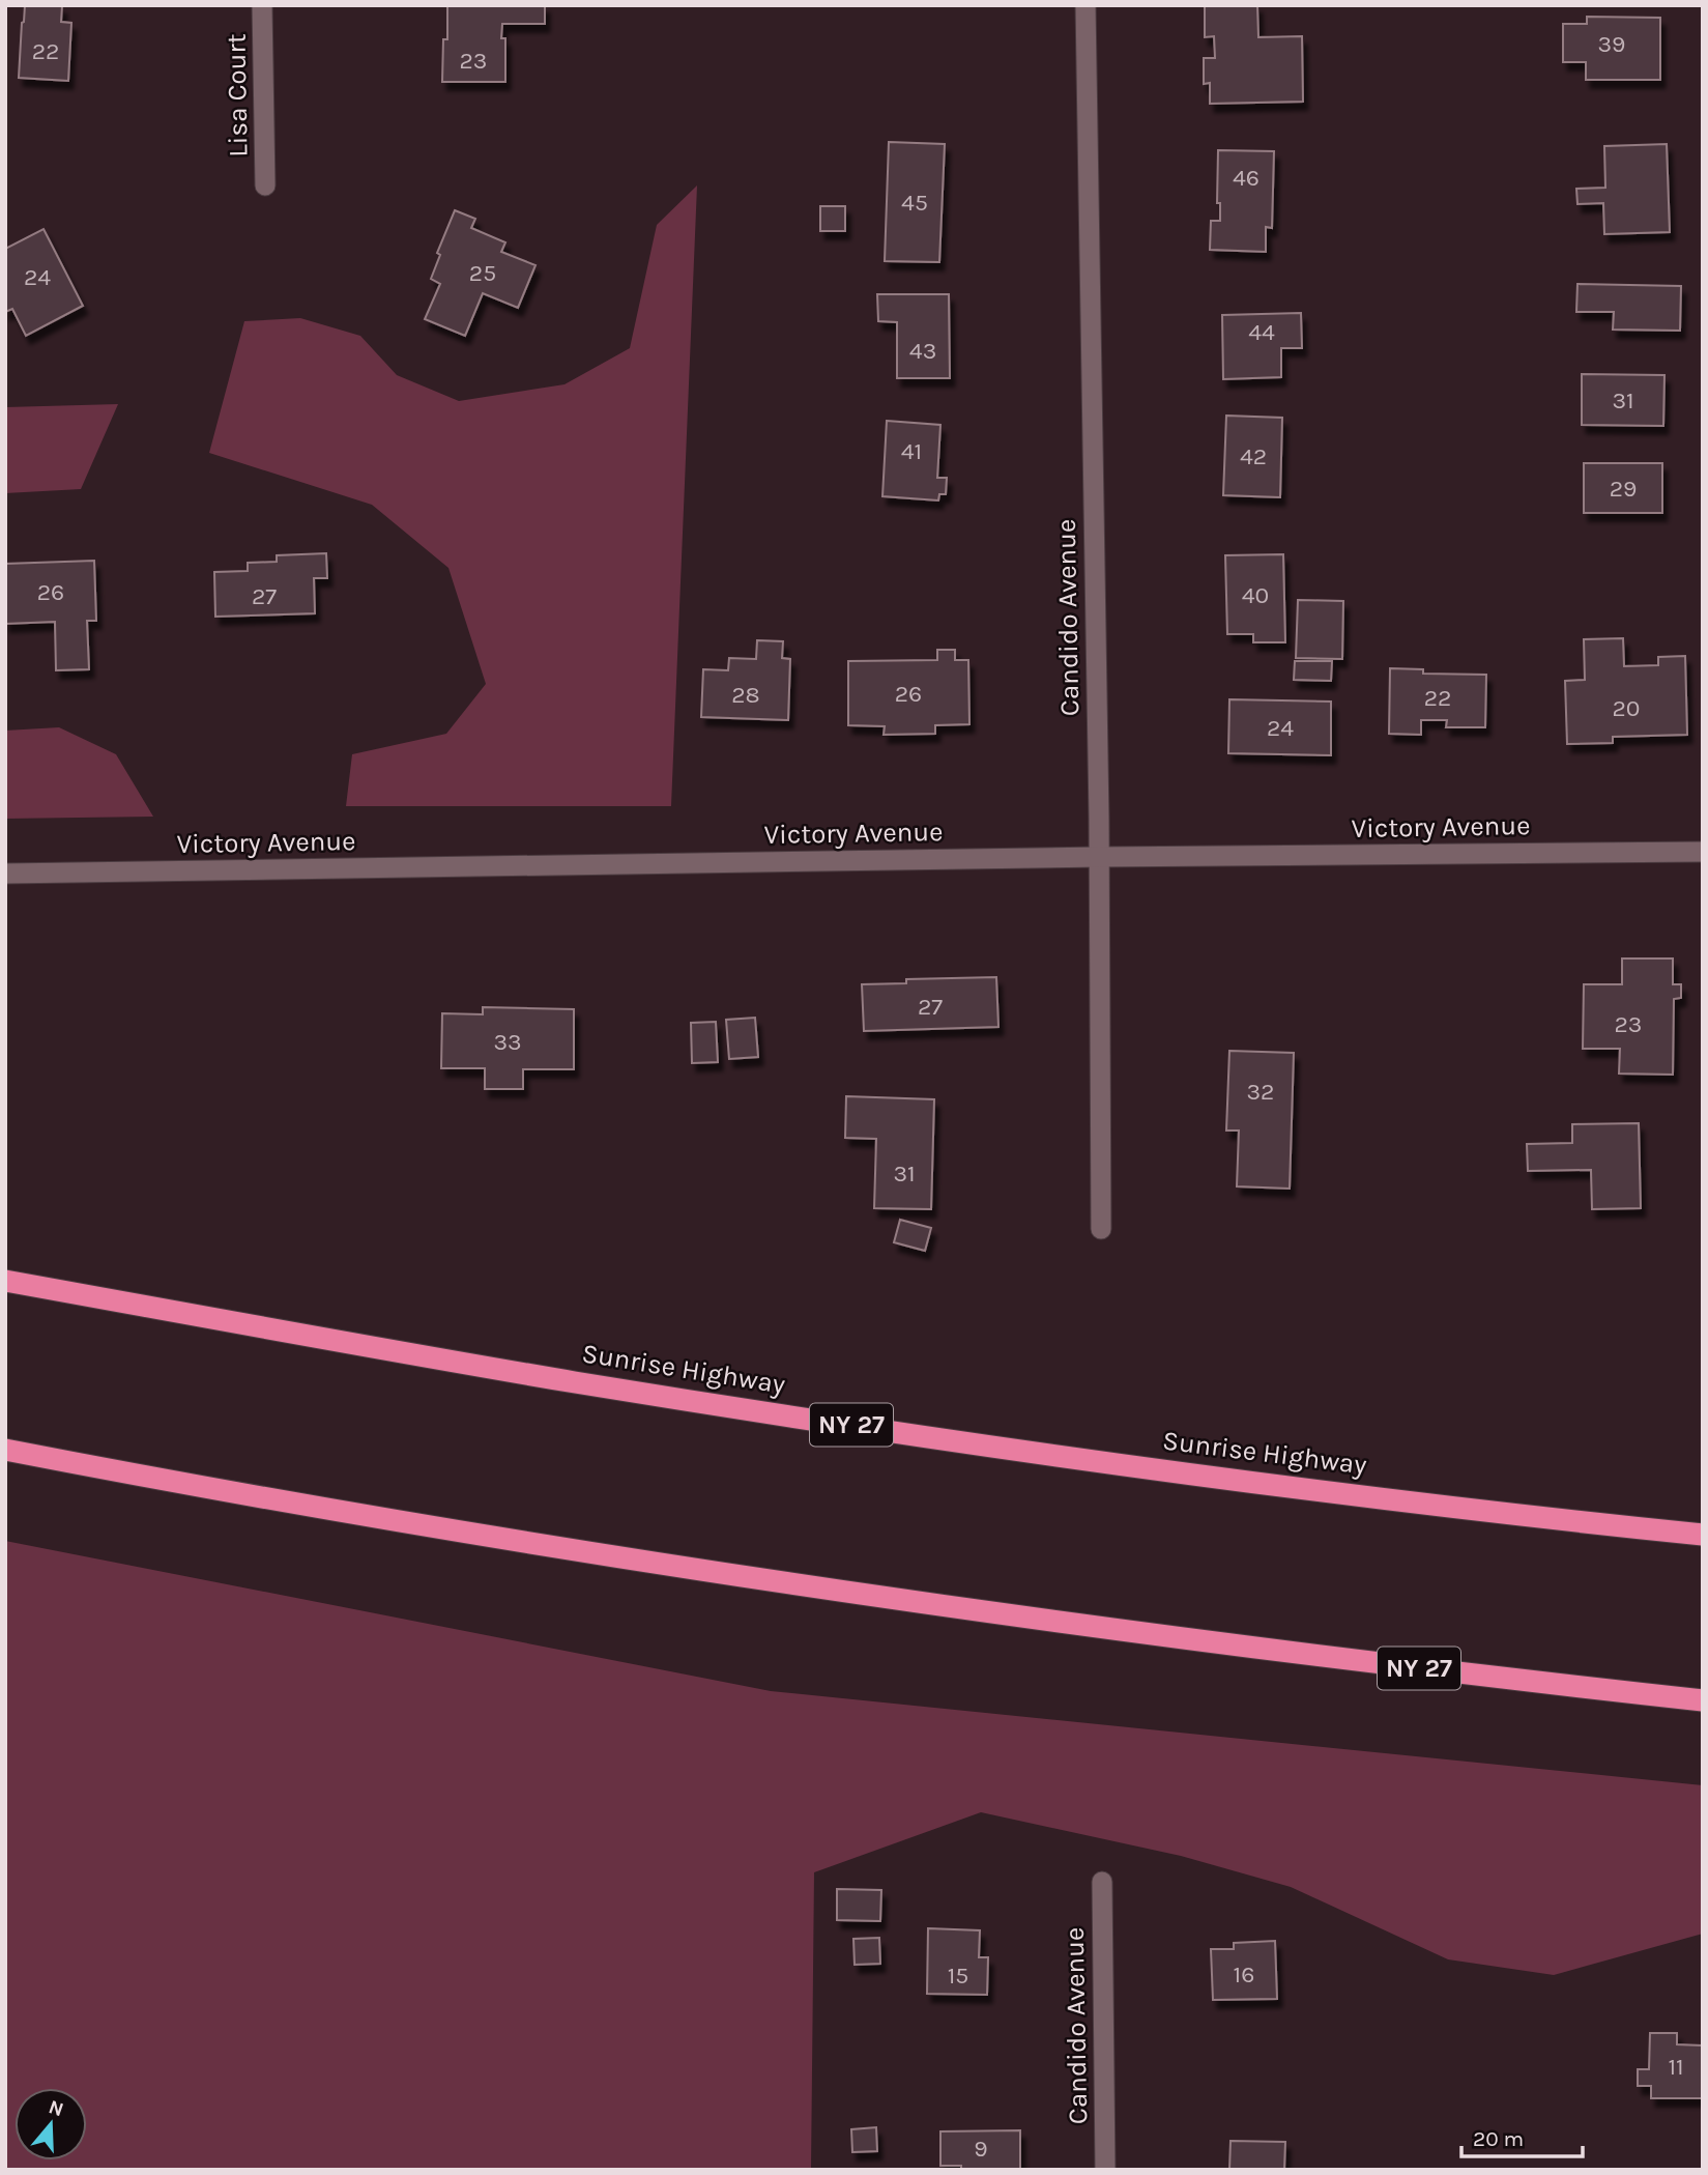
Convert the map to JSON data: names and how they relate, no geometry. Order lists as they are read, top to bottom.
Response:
{
  "streets": {
    "highway": ["Sunrise Highway", "NY 27"],
    "street": ["Lisa Court", "Candido Avenue", "Victory Avenue"]
  },
  "crossings": [
    ["Candido Avenue", "Victory Avenue"]
  ],
  "house_numbers": [
    "39",
    "22",
    "23",
    "46",
    "45",
    "25",
    "24",
    "44",
    "43",
    "31",
    "41",
    "42",
    "29",
    "26",
    "40",
    "27",
    "26",
    "28",
    "22",
    "20",
    "24",
    "27",
    "23",
    "33",
    "32",
    "31",
    "16",
    "15",
    "11",
    "9"
  ],
  "scale_bar": "20 m",
  "north": "top"
}
